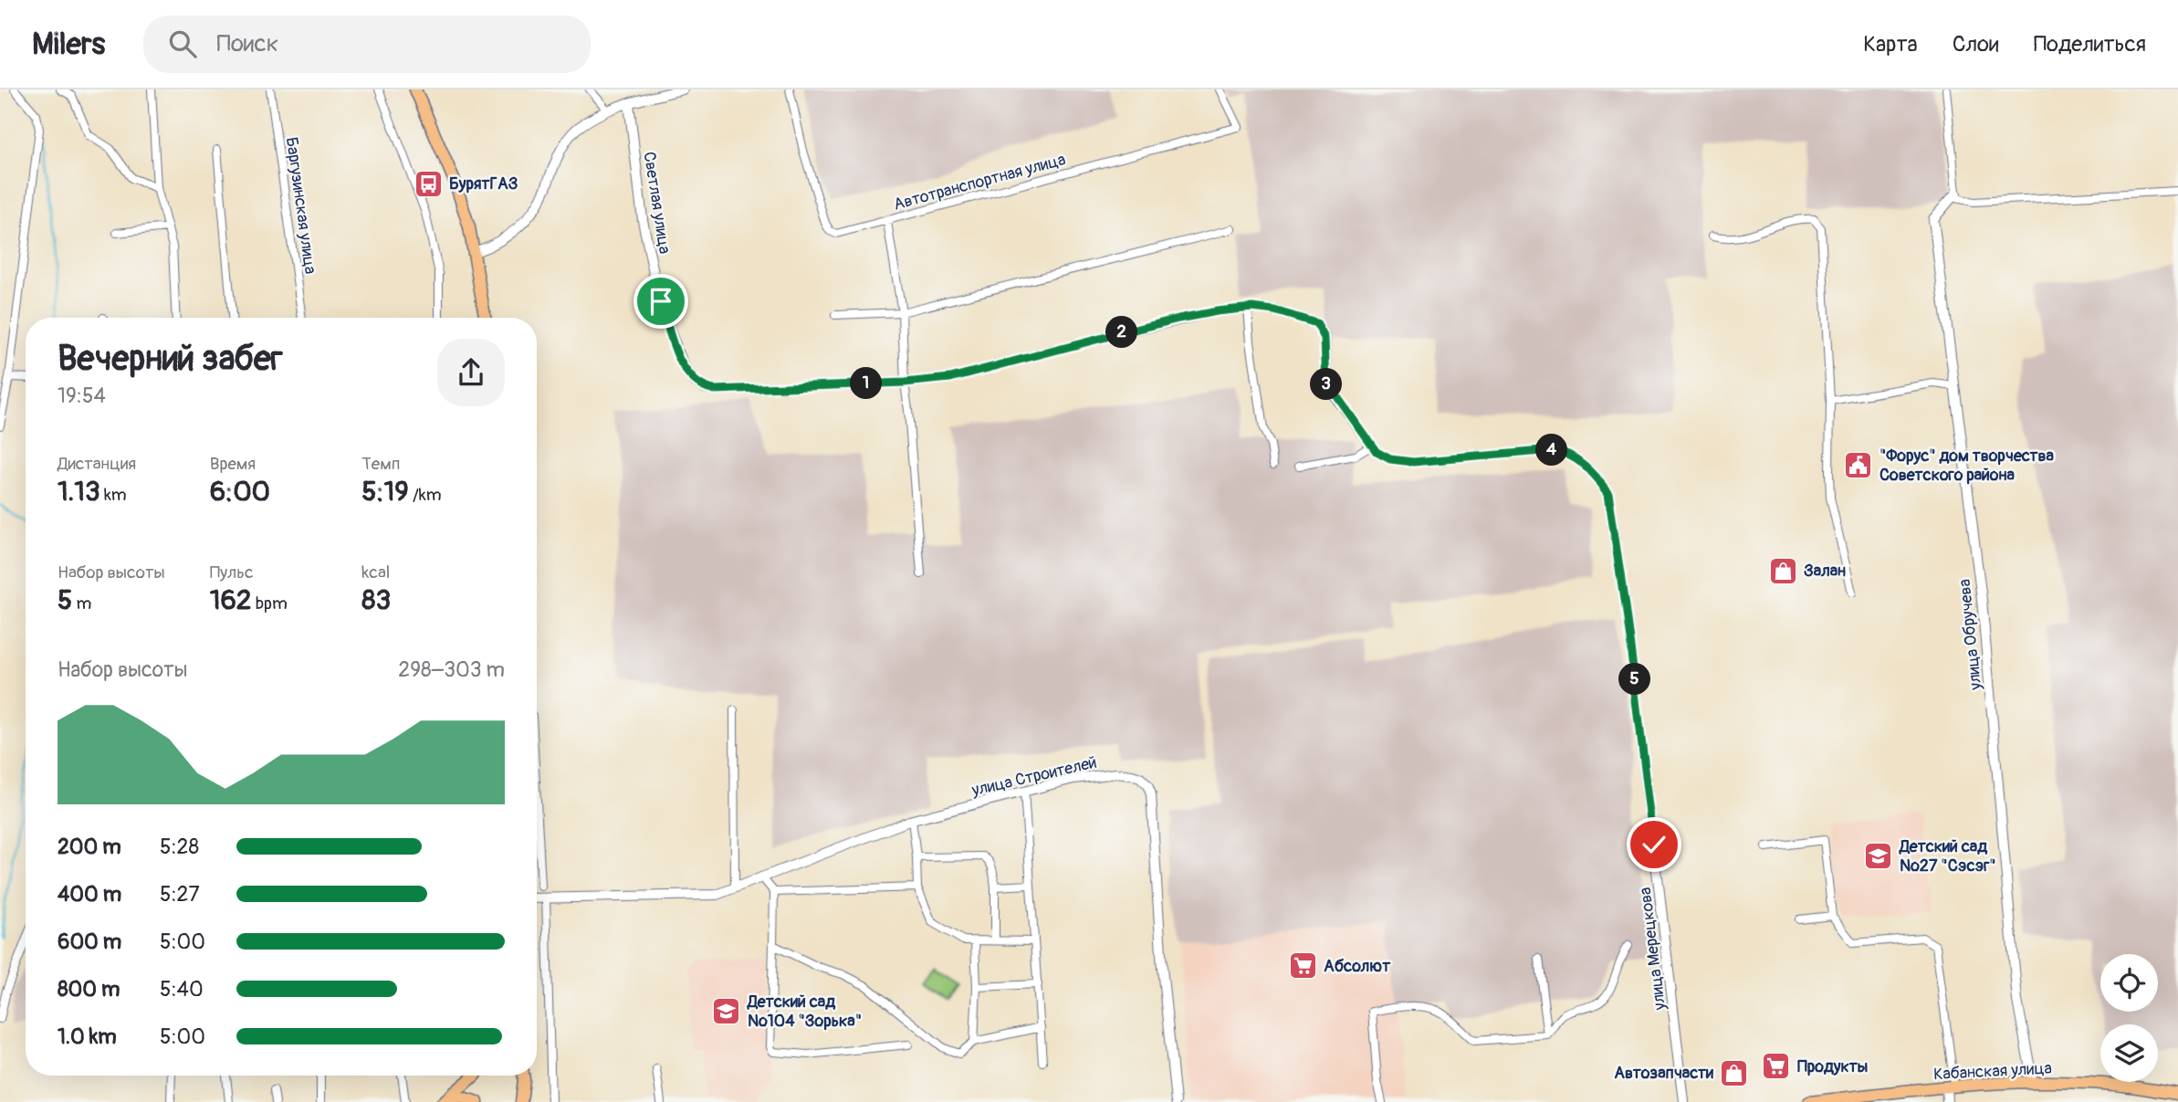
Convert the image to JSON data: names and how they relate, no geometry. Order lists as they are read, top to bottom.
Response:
{
  "streets": {
    "main road": ["Кабанская улица"],
    "street": [
      "Автотранспортная улица",
      "Светлая улица",
      "Баргузинская улица",
      "улица Обручева",
      "улица Строителей",
      "улица Мерецкова"
    ]
  },
  "crossings": [
    ["Светлая улица", "улица Мерецкова"],
    ["улица Обручева", "Кабанская улица"]
  ],
  "places": {
    "bus stop": ["БурятГАЗ"],
    "public building": ["\"Форус\" дом творчества Советского района"],
    "shop": ["Залан", "Автозапчасти"],
    "school or university": ["Детский сад №27 \"Сэсэг\"", "Детский сад №104 \"Зорька\""],
    "supermarket": ["Абсолют", "Продукты"]
  },
  "page": {
    "header": "Milers",
    "search": "Поиск",
    "nav": ["Карта", "Слои", "Поделиться"],
    "pins": [
      "2",
      "1",
      "3",
      "4",
      "5"
    ],
    "heading": ["Вечерний забег", "19:54"],
    "stats": [
      ["Дистанция", "1.13 km"],
      ["Время", "6:00"],
      ["Темп", "5:19 /km"],
      ["Набор высоты", "5 m"],
      ["Пульс", "162 bpm"],
      ["kcal", "83"]
    ],
    "chart": ["Набор высоты", "298–303 m"],
    "list": [
      {
        "name": "200 m",
        "note": "5:28"
      },
      {
        "name": "400 m",
        "note": "5:27"
      },
      {
        "name": "600 m",
        "note": "5:00"
      },
      {
        "name": "800 m",
        "note": "5:40"
      },
      {
        "name": "1.0 km",
        "note": "5:00"
      }
    ]
  }
}
